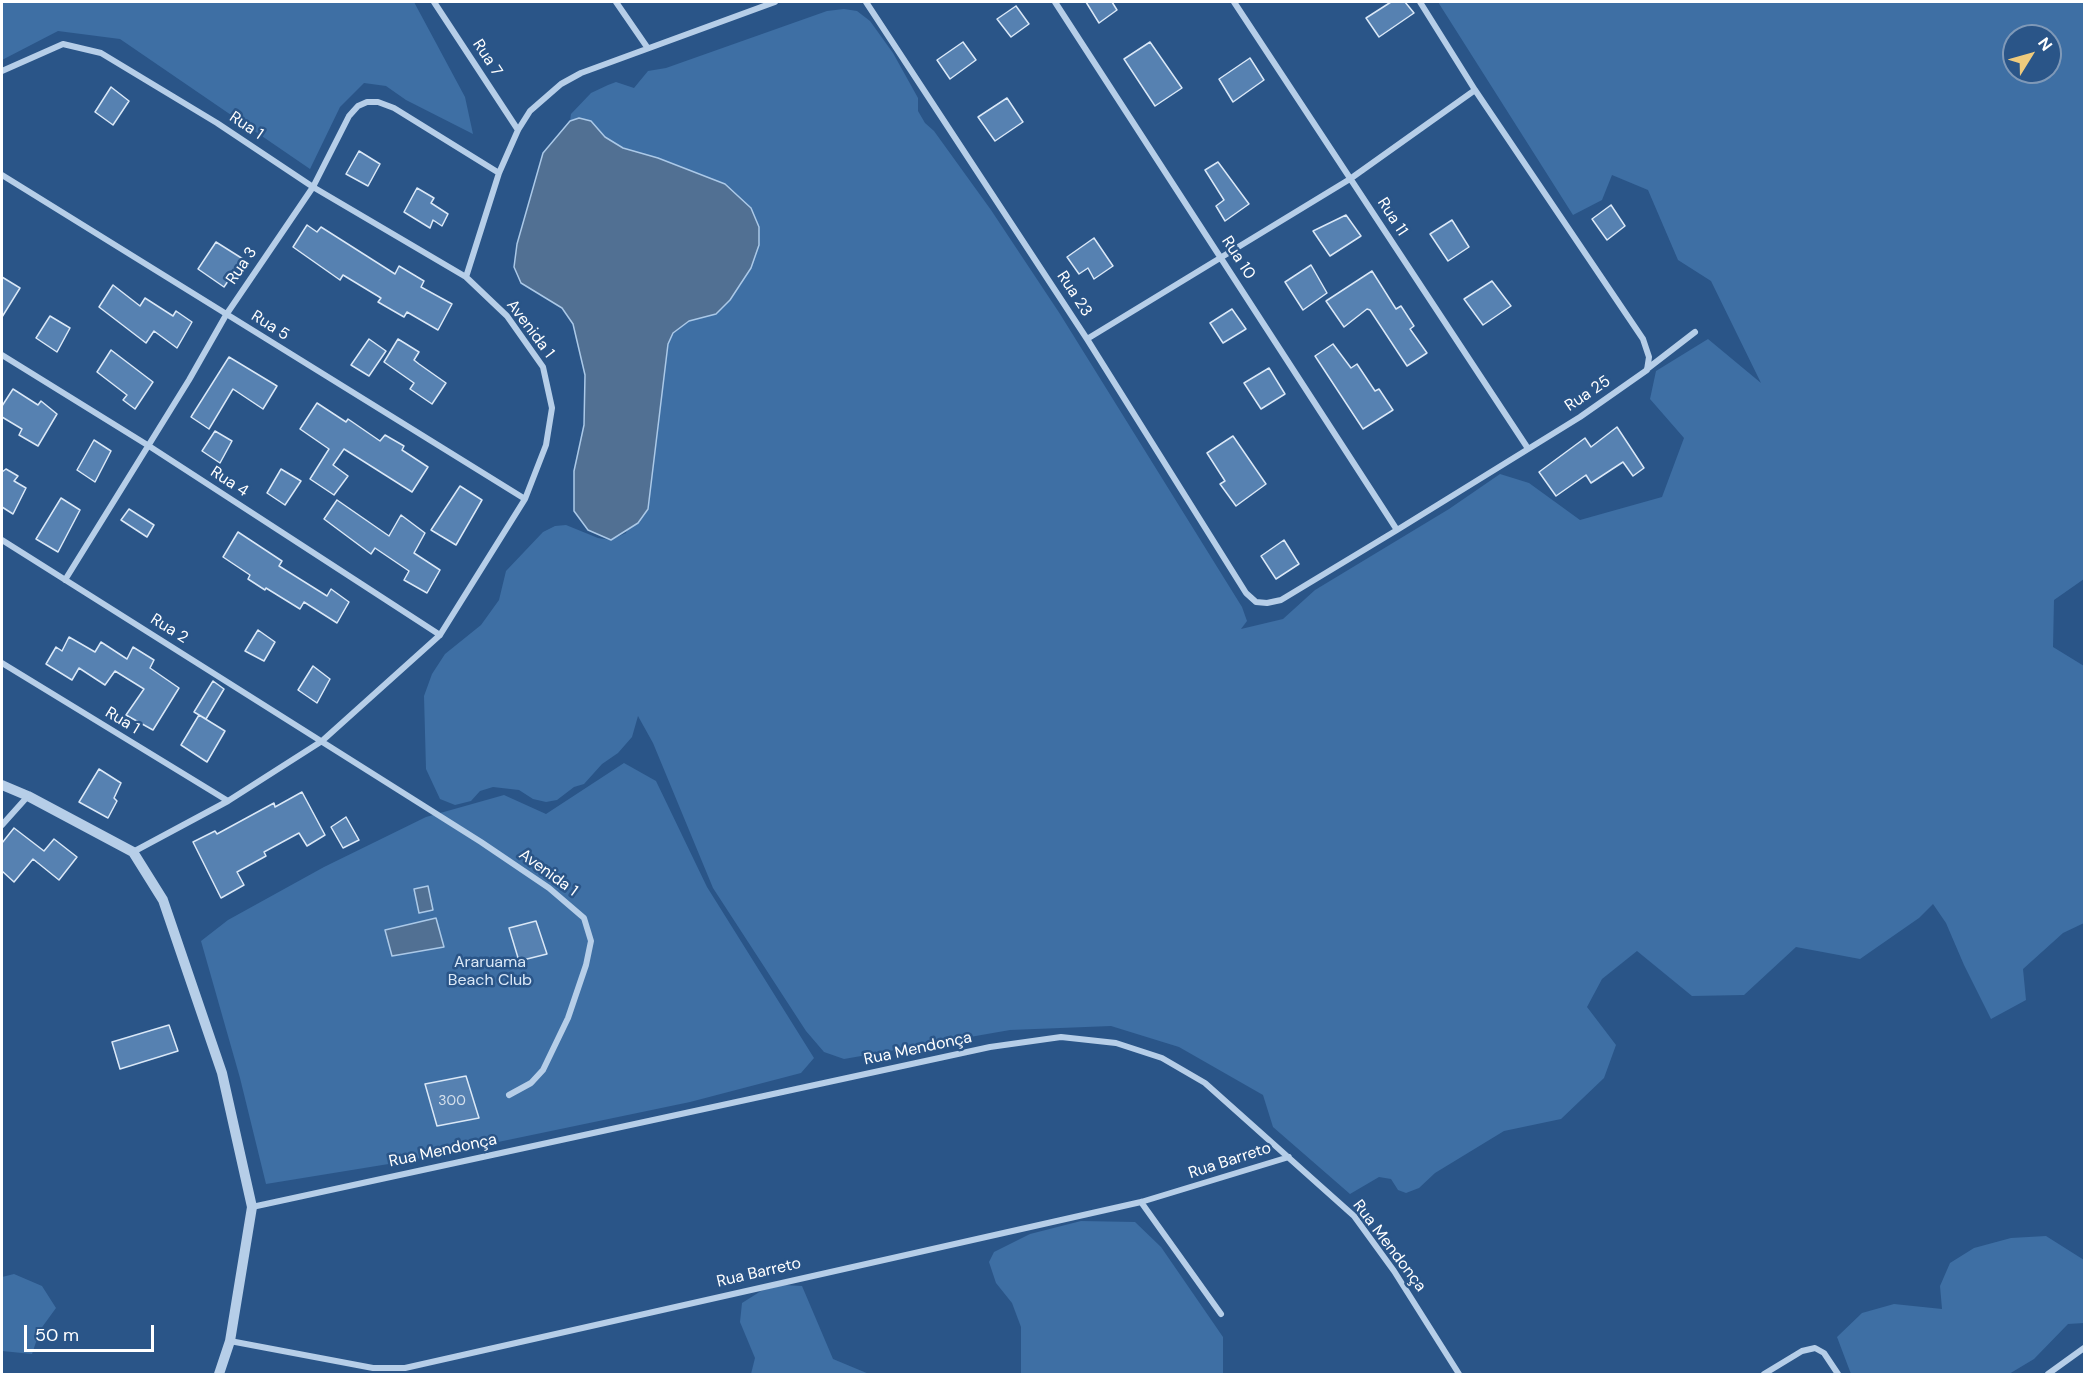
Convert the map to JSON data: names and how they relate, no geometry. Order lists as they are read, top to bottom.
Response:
{
  "streets": {
    "street": [
      "Rua 7",
      "Rua 1",
      "Rua 11",
      "Rua 10",
      "Rua 3",
      "Rua 23",
      "Rua 5",
      "Avenida 1",
      "Rua 25",
      "Rua 4",
      "Rua 2",
      "Rua Mendonça",
      "Rua Barreto"
    ]
  },
  "crossings": [
    ["Rua 1", "Rua 3"],
    ["Rua 1", "Avenida 1"],
    ["Rua 11", "Rua 25"],
    ["Rua 10", "Rua 25"],
    ["Rua 3", "Rua 5"],
    ["Rua 3", "Rua 4"],
    ["Rua 3", "Rua 2"],
    ["Rua 23", "Rua 25"],
    ["Rua 5", "Avenida 1"],
    ["Avenida 1", "Rua 4"],
    ["Avenida 1", "Rua 2"],
    ["Rua Mendonça", "Rua Barreto"]
  ],
  "parks": ["Araruama Beach Club"],
  "house_numbers": ["300"],
  "scale_bar": "50 m",
  "north": "top right"
}
